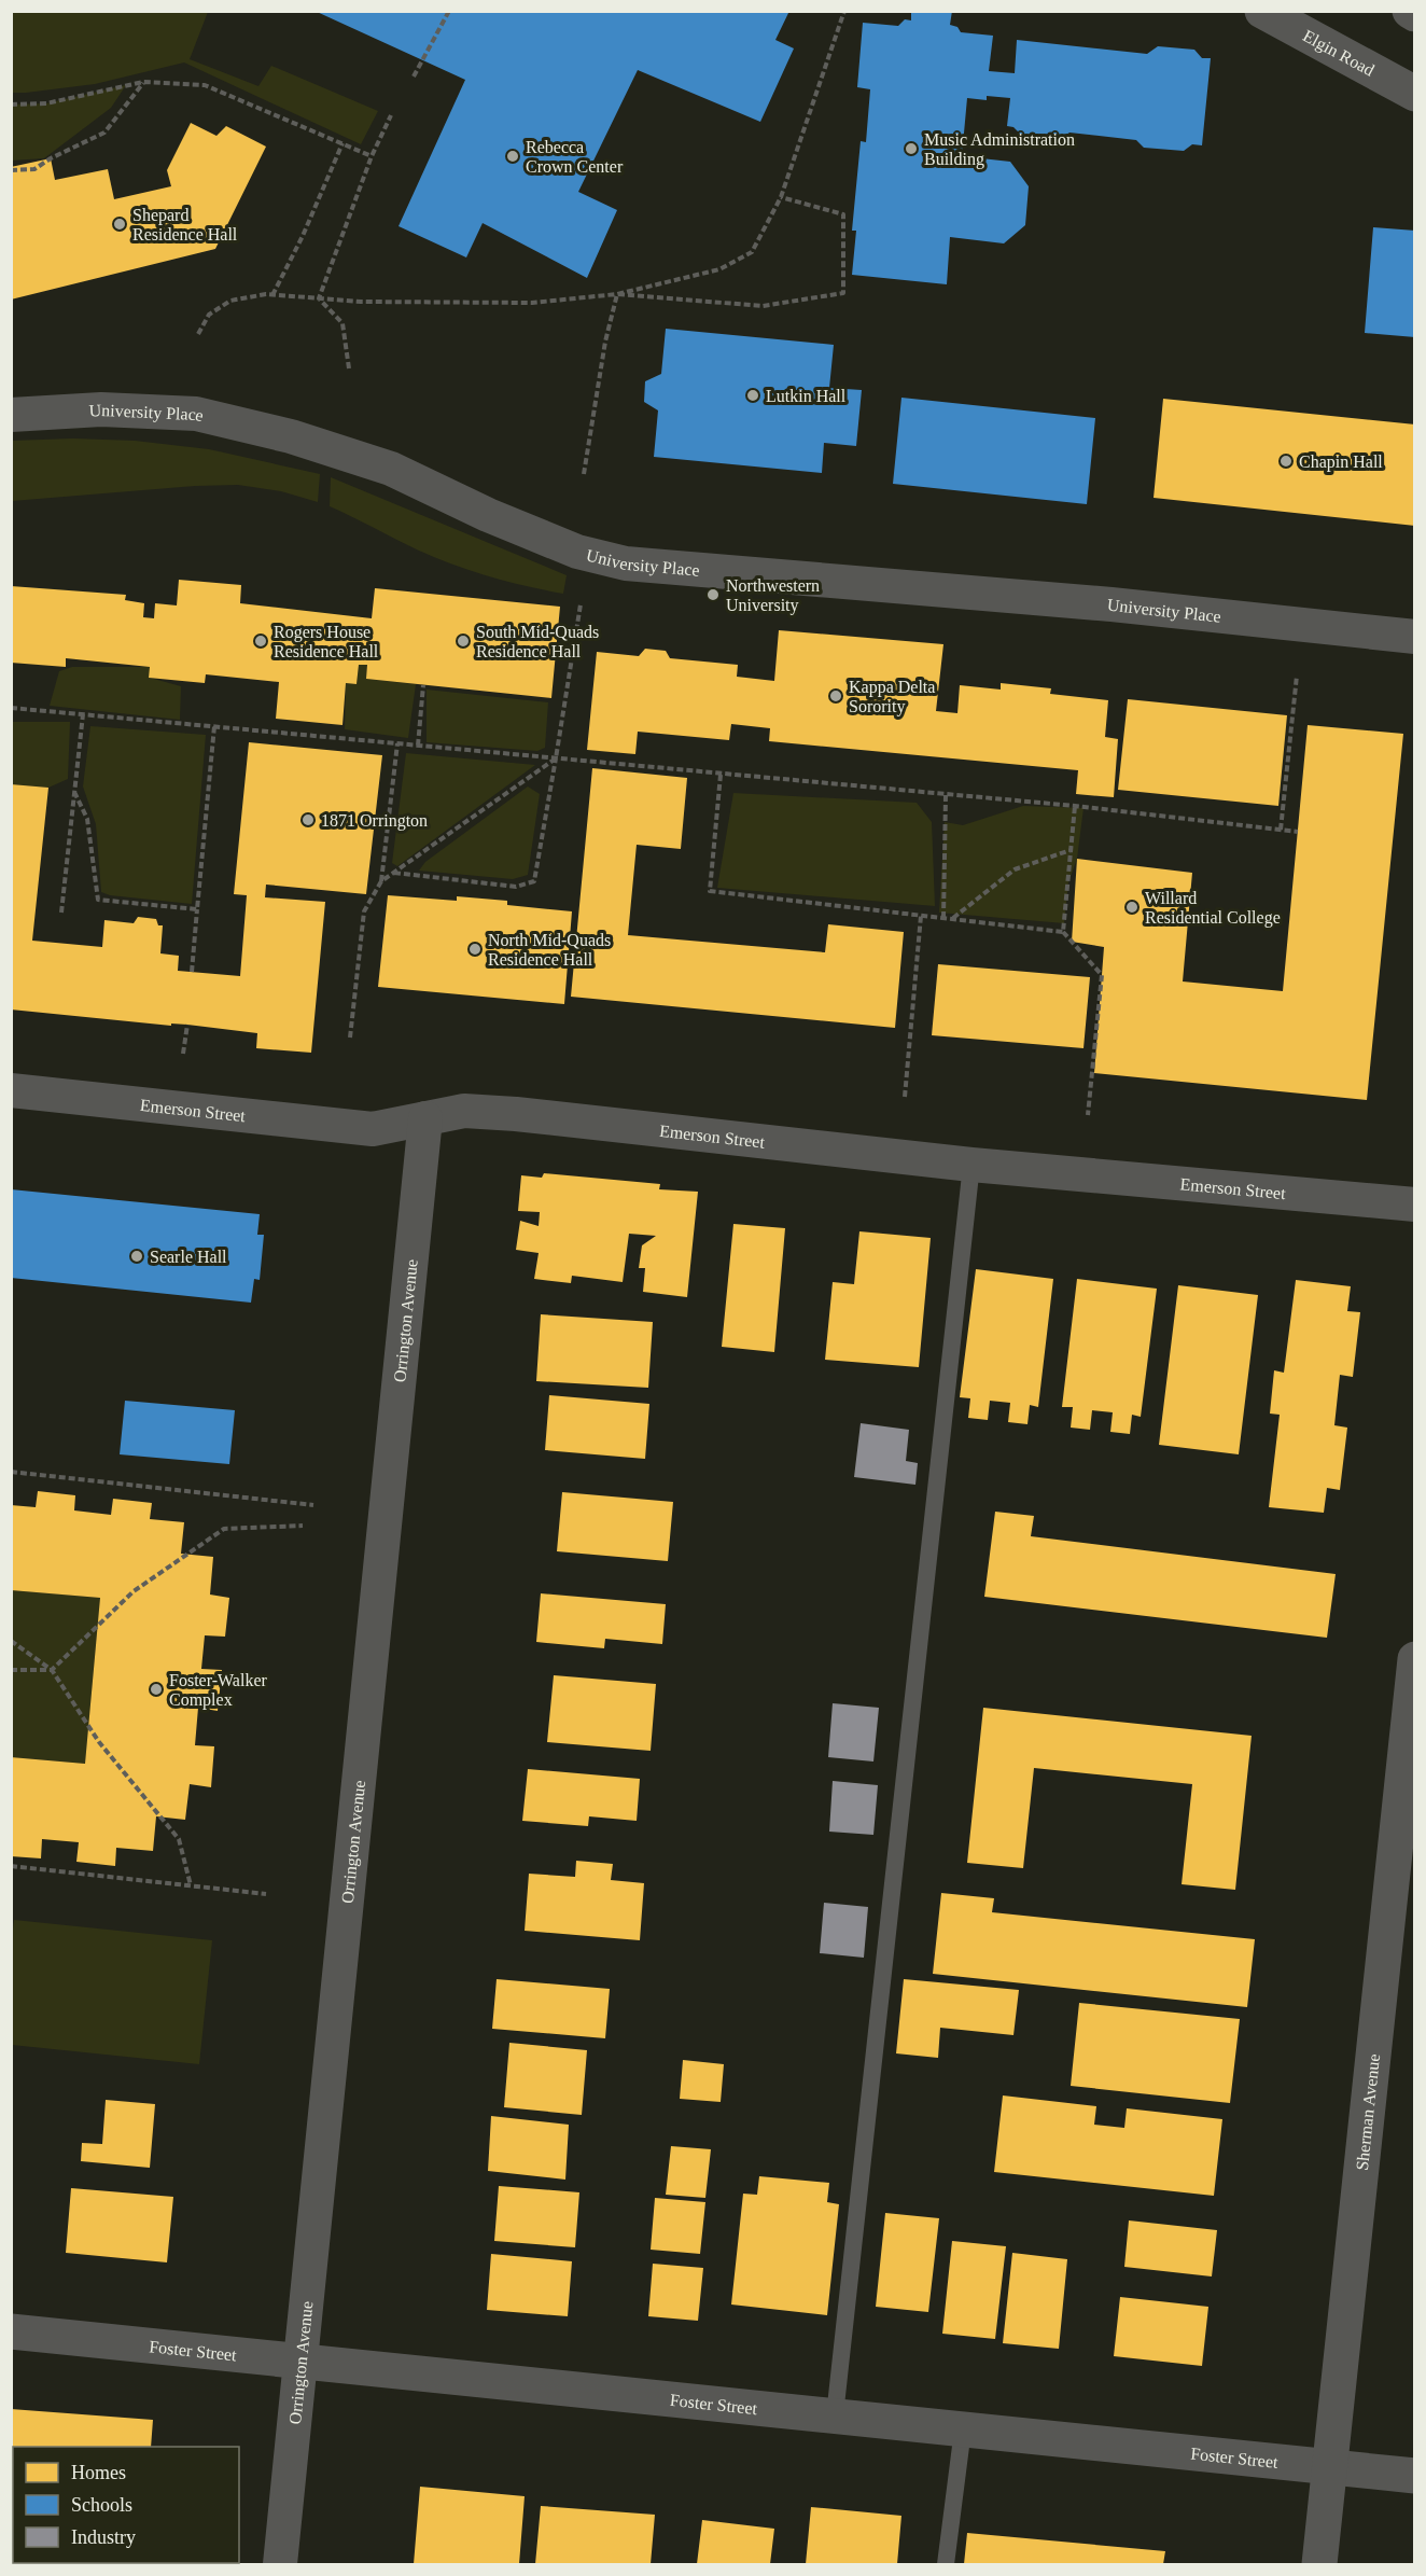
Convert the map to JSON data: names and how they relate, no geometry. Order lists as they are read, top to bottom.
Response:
{
  "streets": {
    "street": [
      "Elgin Road",
      "University Place",
      "Emerson Street",
      "Orrington Avenue",
      "Sherman Avenue",
      "Foster Street"
    ]
  },
  "crossings": [
    ["Emerson Street", "Orrington Avenue"],
    ["Orrington Avenue", "Foster Street"],
    ["Sherman Avenue", "Foster Street"]
  ],
  "places": [
    "Music Administration Building",
    "Rebecca Crown Center",
    "Shepard Residence Hall",
    "Lutkin Hall",
    "Chapin Hall",
    "Northwestern University",
    "Rogers House Residence Hall",
    "South Mid-Quads Residence Hall",
    "Kappa Delta Sorority",
    "1871 Orrington",
    "Willard Residential College",
    "North Mid-Quads Residence Hall",
    "Searle Hall",
    "Foster-Walker Complex"
  ],
  "legend": ["Homes", "Schools", "Industry"]
}
